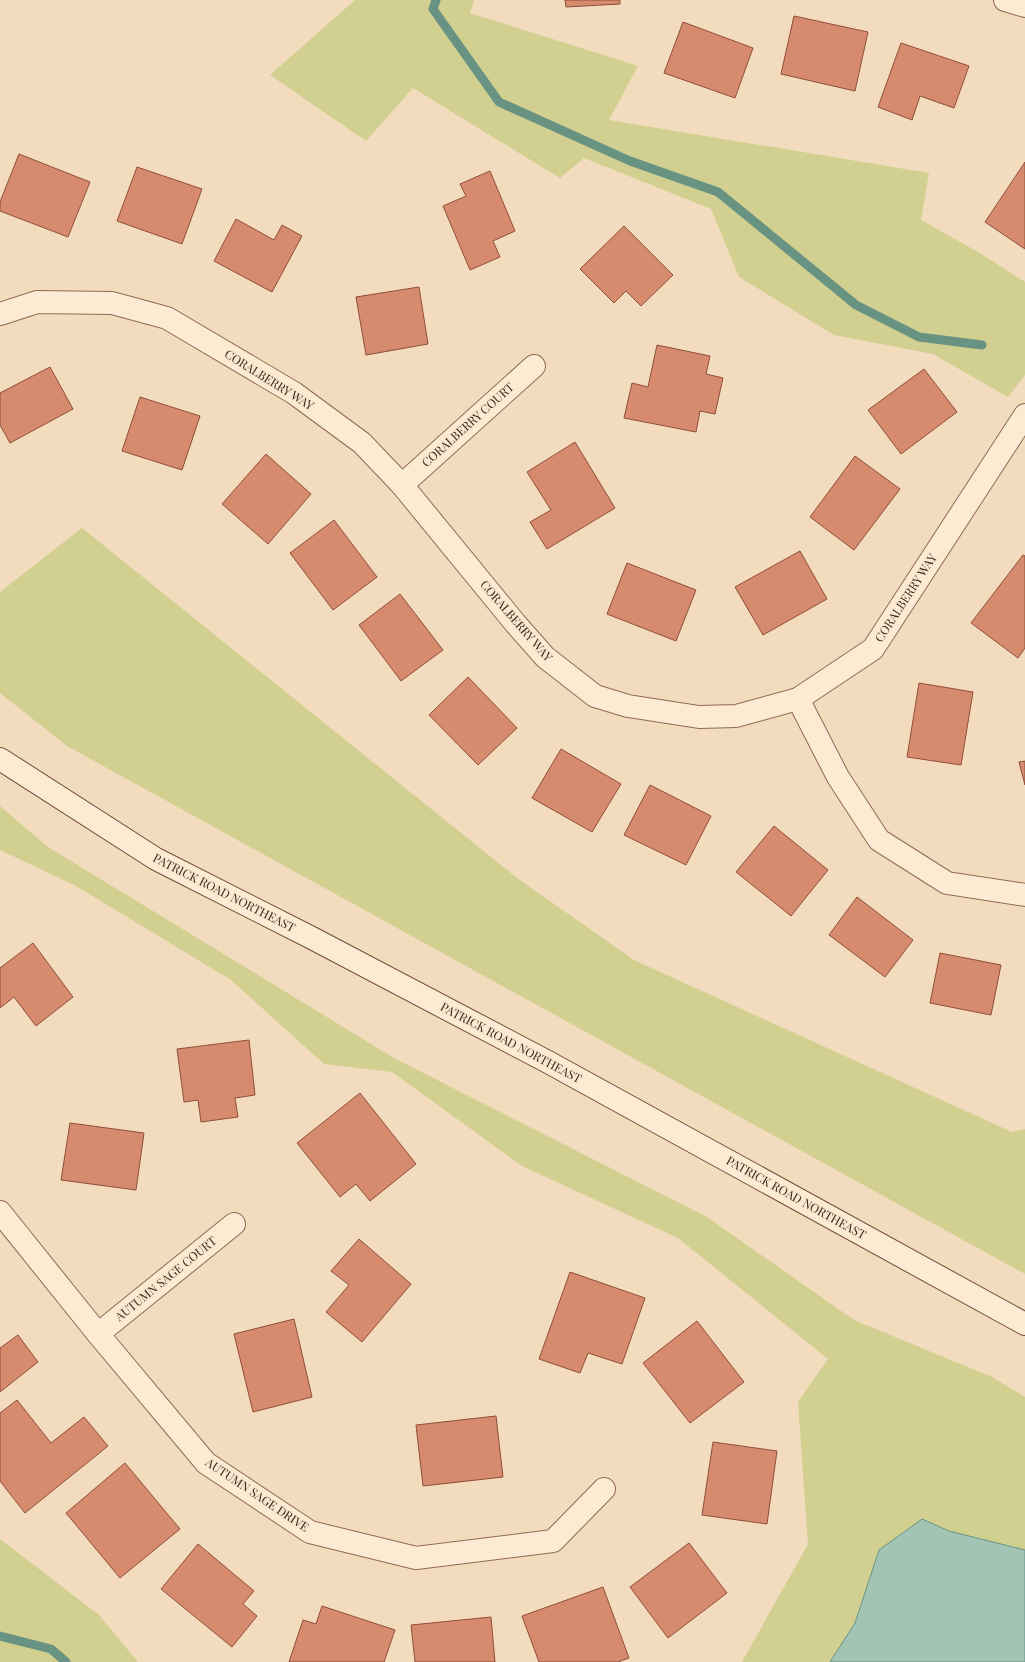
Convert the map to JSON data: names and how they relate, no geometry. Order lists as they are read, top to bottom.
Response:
{
  "streets": {
    "street": [
      "CORALBERRY WAY",
      "CORALBERRY COURT",
      "PATRICK ROAD NORTHEAST",
      "AUTUMN SAGE COURT",
      "AUTUMN SAGE DRIVE"
    ]
  },
  "crossings": [
    ["CORALBERRY WAY", "CORALBERRY COURT"],
    ["AUTUMN SAGE COURT", "AUTUMN SAGE DRIVE"]
  ]
}
